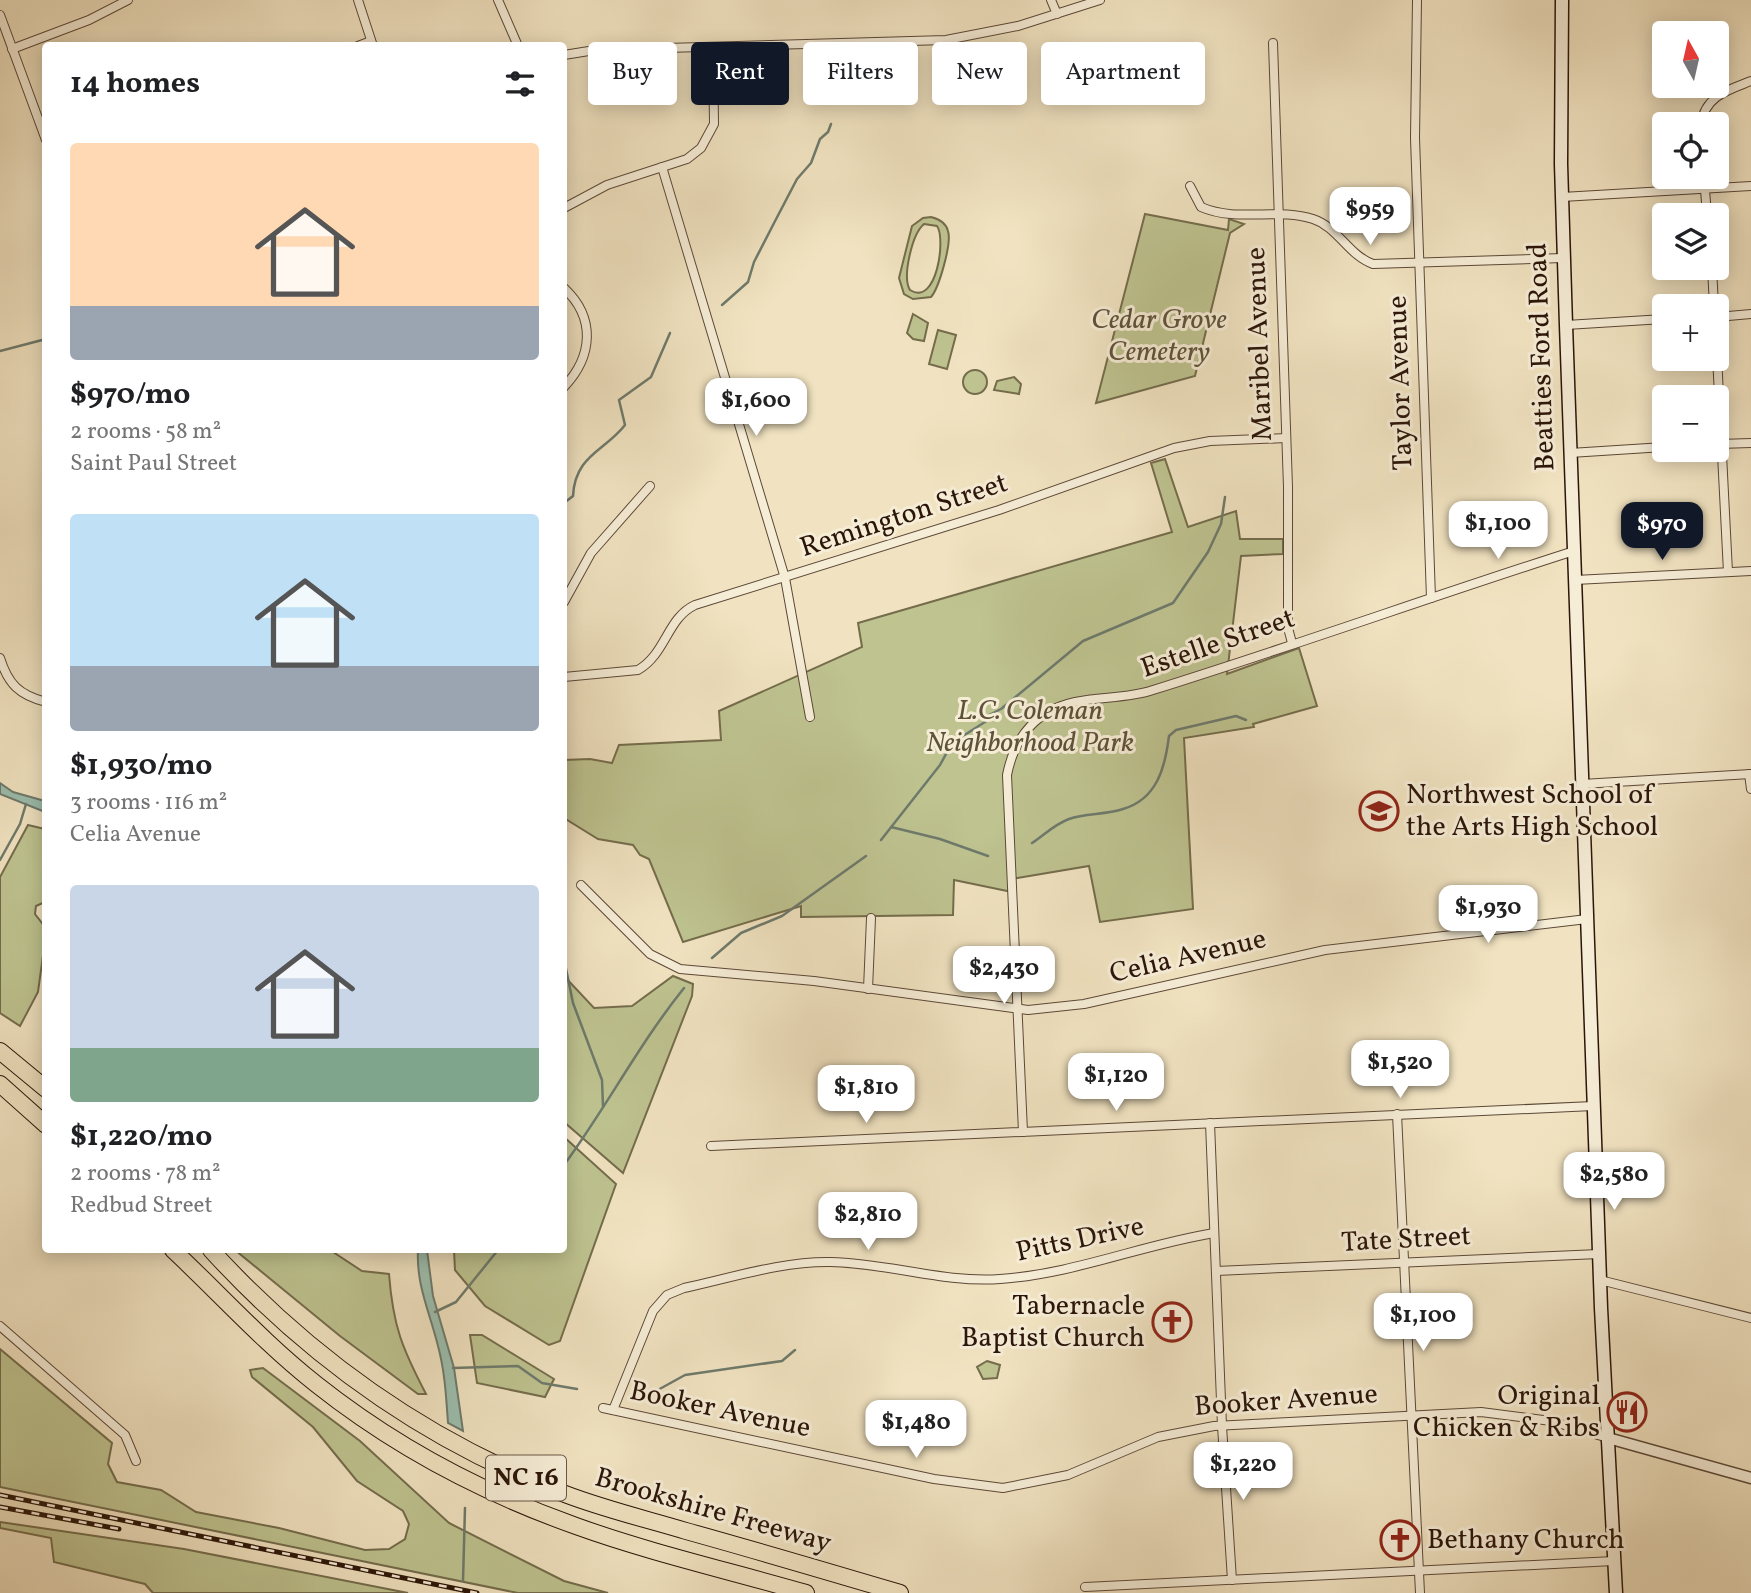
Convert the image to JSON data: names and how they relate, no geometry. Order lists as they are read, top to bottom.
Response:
{
  "streets": {
    "highway": ["NC 16", "Brookshire Freeway"],
    "main road": ["Beatties Ford Road"],
    "street": [
      "Maribel Avenue",
      "Taylor Avenue",
      "Remington Street",
      "Estelle Street",
      "Celia Avenue",
      "Pitts Drive",
      "Tate Street",
      "Booker Avenue"
    ]
  },
  "crossings": [
    ["Maribel Avenue", "Remington Street"],
    ["Maribel Avenue", "Estelle Street"],
    ["Beatties Ford Road", "Estelle Street"],
    ["Beatties Ford Road", "Celia Avenue"],
    ["Beatties Ford Road", "Tate Street"],
    ["Beatties Ford Road", "Booker Avenue"],
    ["Taylor Avenue", "Estelle Street"],
    ["Estelle Street", "Celia Avenue"],
    ["Pitts Drive", "Booker Avenue"]
  ],
  "parks": ["Cedar Grove Cemetery", "L.C. Coleman Neighborhood Park"],
  "places": {
    "school or university": ["Northwest School of the Arts High School"],
    "church": ["Tabernacle Baptist Church", "Bethany Church"],
    "restaurant": ["Original Chicken & Ribs"]
  },
  "north": "top",
  "page": {
    "map_buttons": ["+", "−"],
    "chip": [
      "Buy",
      "Rent",
      "Filters",
      "New",
      "Apartment"
    ],
    "heading": "14 homes",
    "list": [
      {
        "name": "$970/mo",
        "note": "2 rooms · 58 m² · Saint Paul Street"
      },
      {
        "name": "$1,930/mo",
        "note": "3 rooms · 116 m² · Celia Avenue"
      },
      {
        "name": "$1,220/mo",
        "note": "2 rooms · 78 m² · Redbud Street"
      }
    ],
    "price": [
      "$959",
      "$1,600",
      "$1,100",
      "$970",
      "$1,930",
      "$2,430",
      "$1,520",
      "$1,120",
      "$1,810",
      "$2,580",
      "$2,810",
      "$1,100",
      "$1,480",
      "$1,220"
    ]
  }
}
